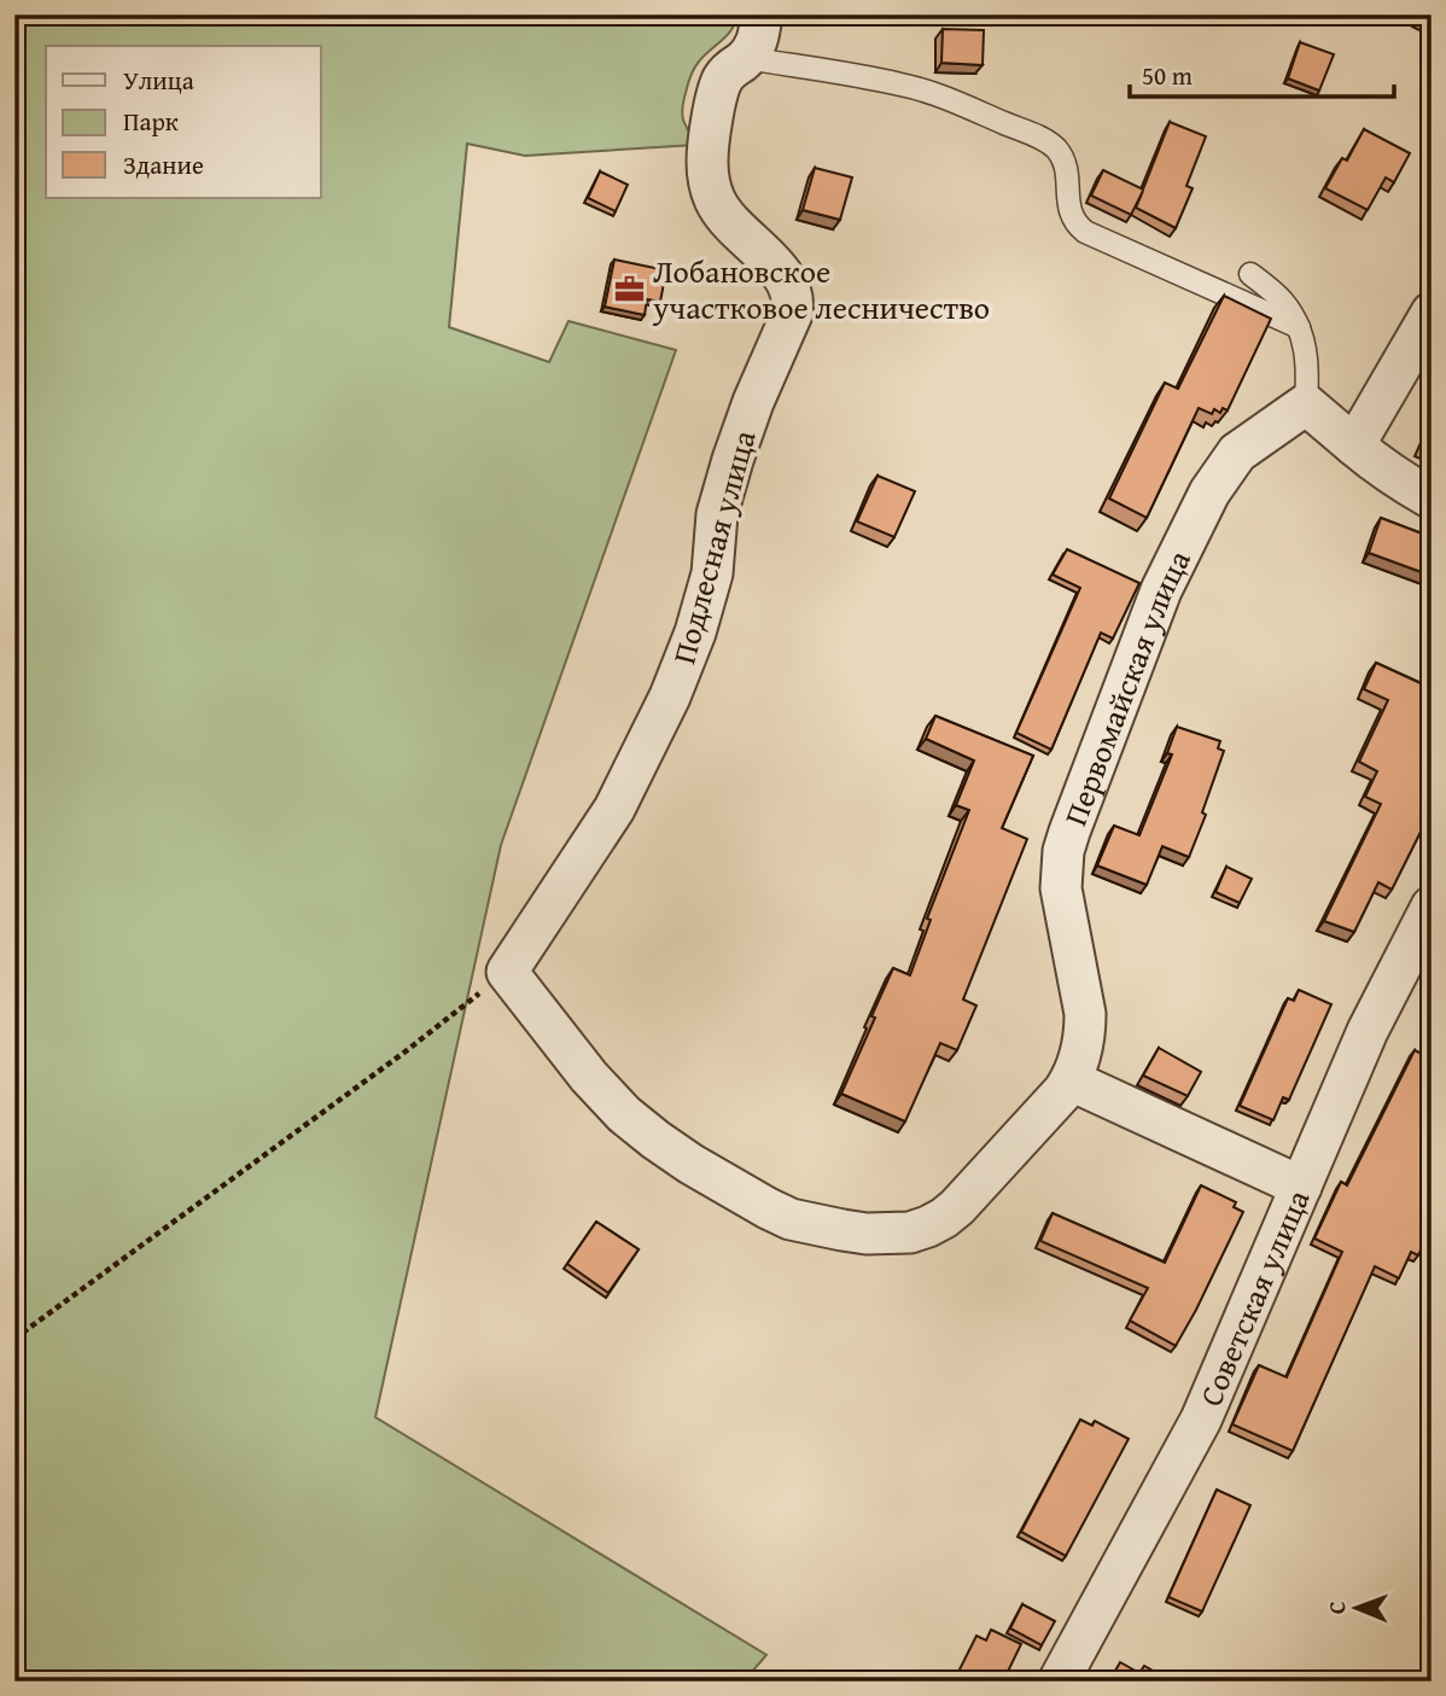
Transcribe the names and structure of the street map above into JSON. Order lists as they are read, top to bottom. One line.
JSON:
{"streets":{"street":["Подлесная улица","Первомайская улица","Советская улица"]},"crossings":[["Подлесная улица","Первомайская улица"]],"places":{"office":["Лобановское участковое лесничество"]},"legend":["Улица","Парк","Здание"],"scale_bar":"50 m","north":"left"}
